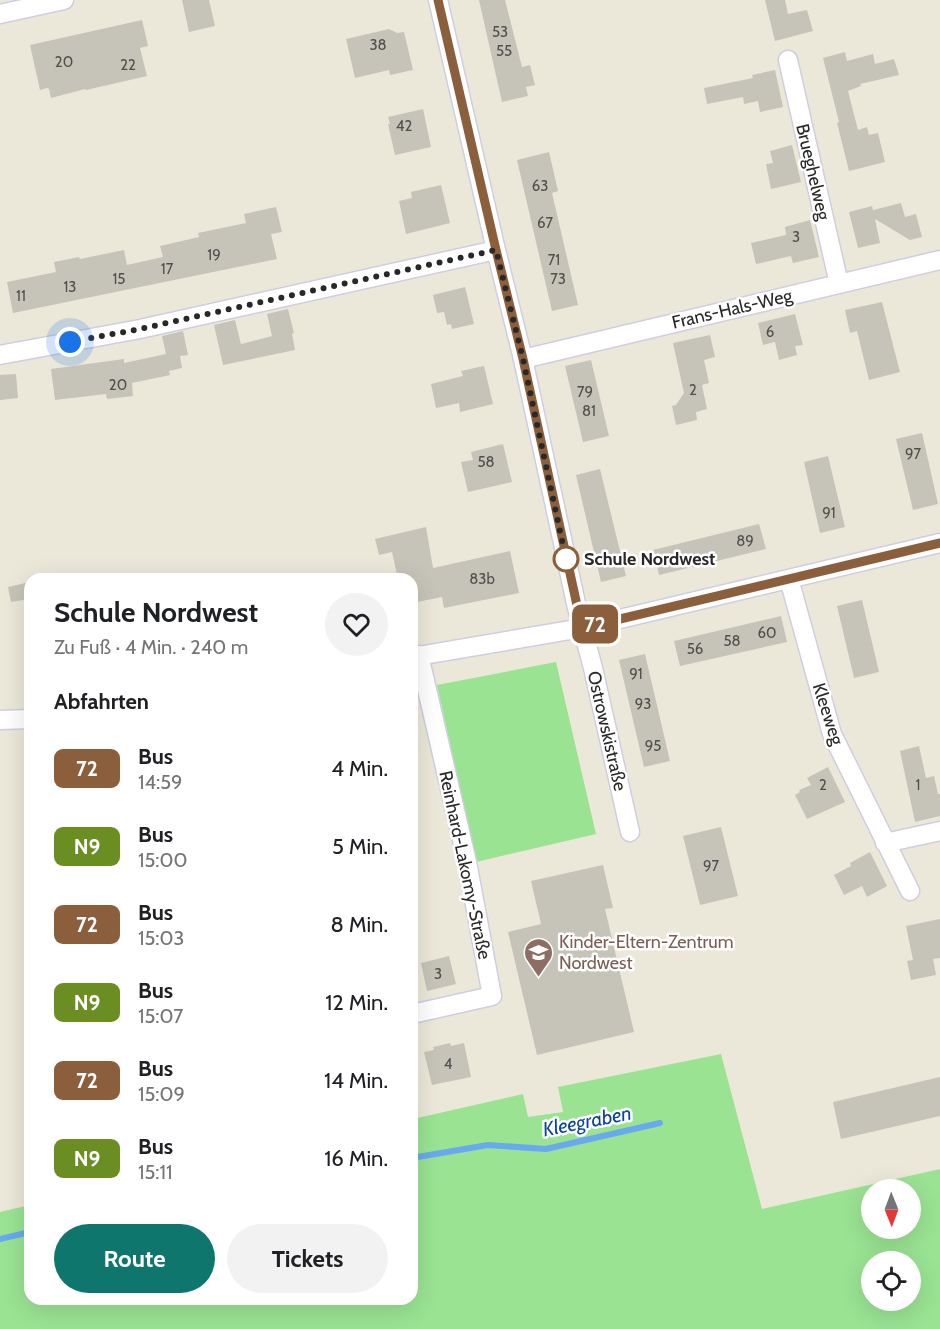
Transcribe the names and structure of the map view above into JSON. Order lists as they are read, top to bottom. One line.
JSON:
{"streets":{"street":["Brueghelweg","Frans-Hals-Weg","Kleeweg","Ostrowskistraße","Reinhard-Lakomy-Straße"]},"crossings":[["Brueghelweg","Frans-Hals-Weg"],["Frans-Hals-Weg","Ostrowskistraße"]],"water":["Kleegraben"],"places":{"other":["Schule Nordwest"],"school or university":["Kinder-Eltern-Zentrum Nordwest"]},"lines":["bus line 72"],"house_numbers":["53","38","55","20","22","42","63","67","3","19","71","17","15","73","13","11","6","20","2","79","81","97","58","91","89","83b","60","58","56","91","93","95","2","1","97","3","4"],"north":"bottom","page":{"on_map":"72","heading":[["Schule Nordwest","Zu Fuß · 4 Min. · 240 m"],"Abfahrten"],"list":[{"mark":"72","name":"Bus","note":"14:59","value":"4 Min."},{"mark":"N9","name":"Bus","note":"15:00","value":"5 Min."},{"mark":"72","name":"Bus","note":"15:03","value":"8 Min."},{"mark":"N9","name":"Bus","note":"15:07","value":"12 Min."},{"mark":"72","name":"Bus","note":"15:09","value":"14 Min."},{"mark":"N9","name":"Bus","note":"15:11","value":"16 Min."}],"buttons":["Route","Tickets"]}}
